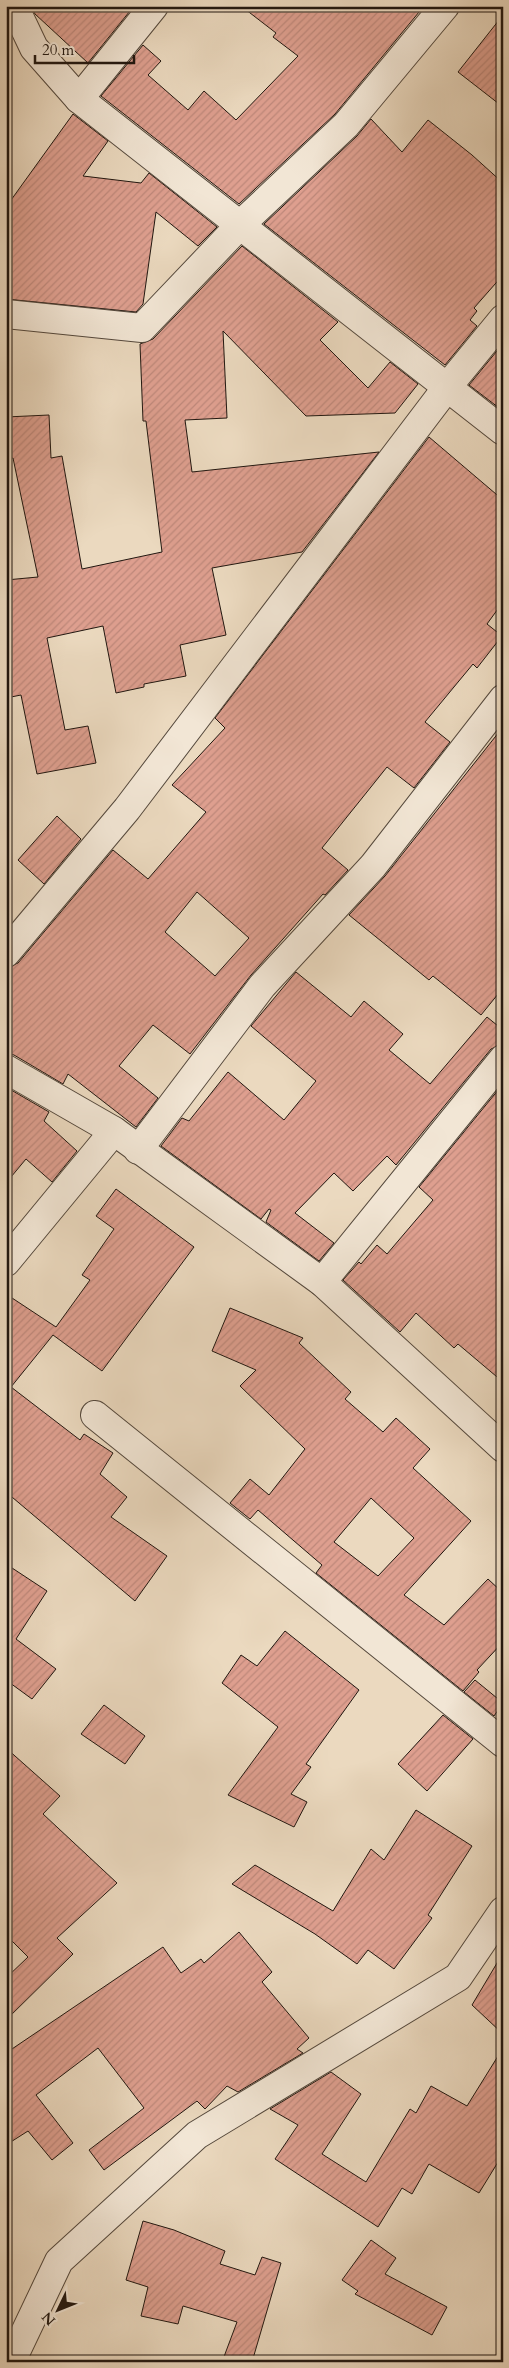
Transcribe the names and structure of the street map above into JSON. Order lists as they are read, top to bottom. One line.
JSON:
{"scale_bar":"20 m","north":"bottom left"}
